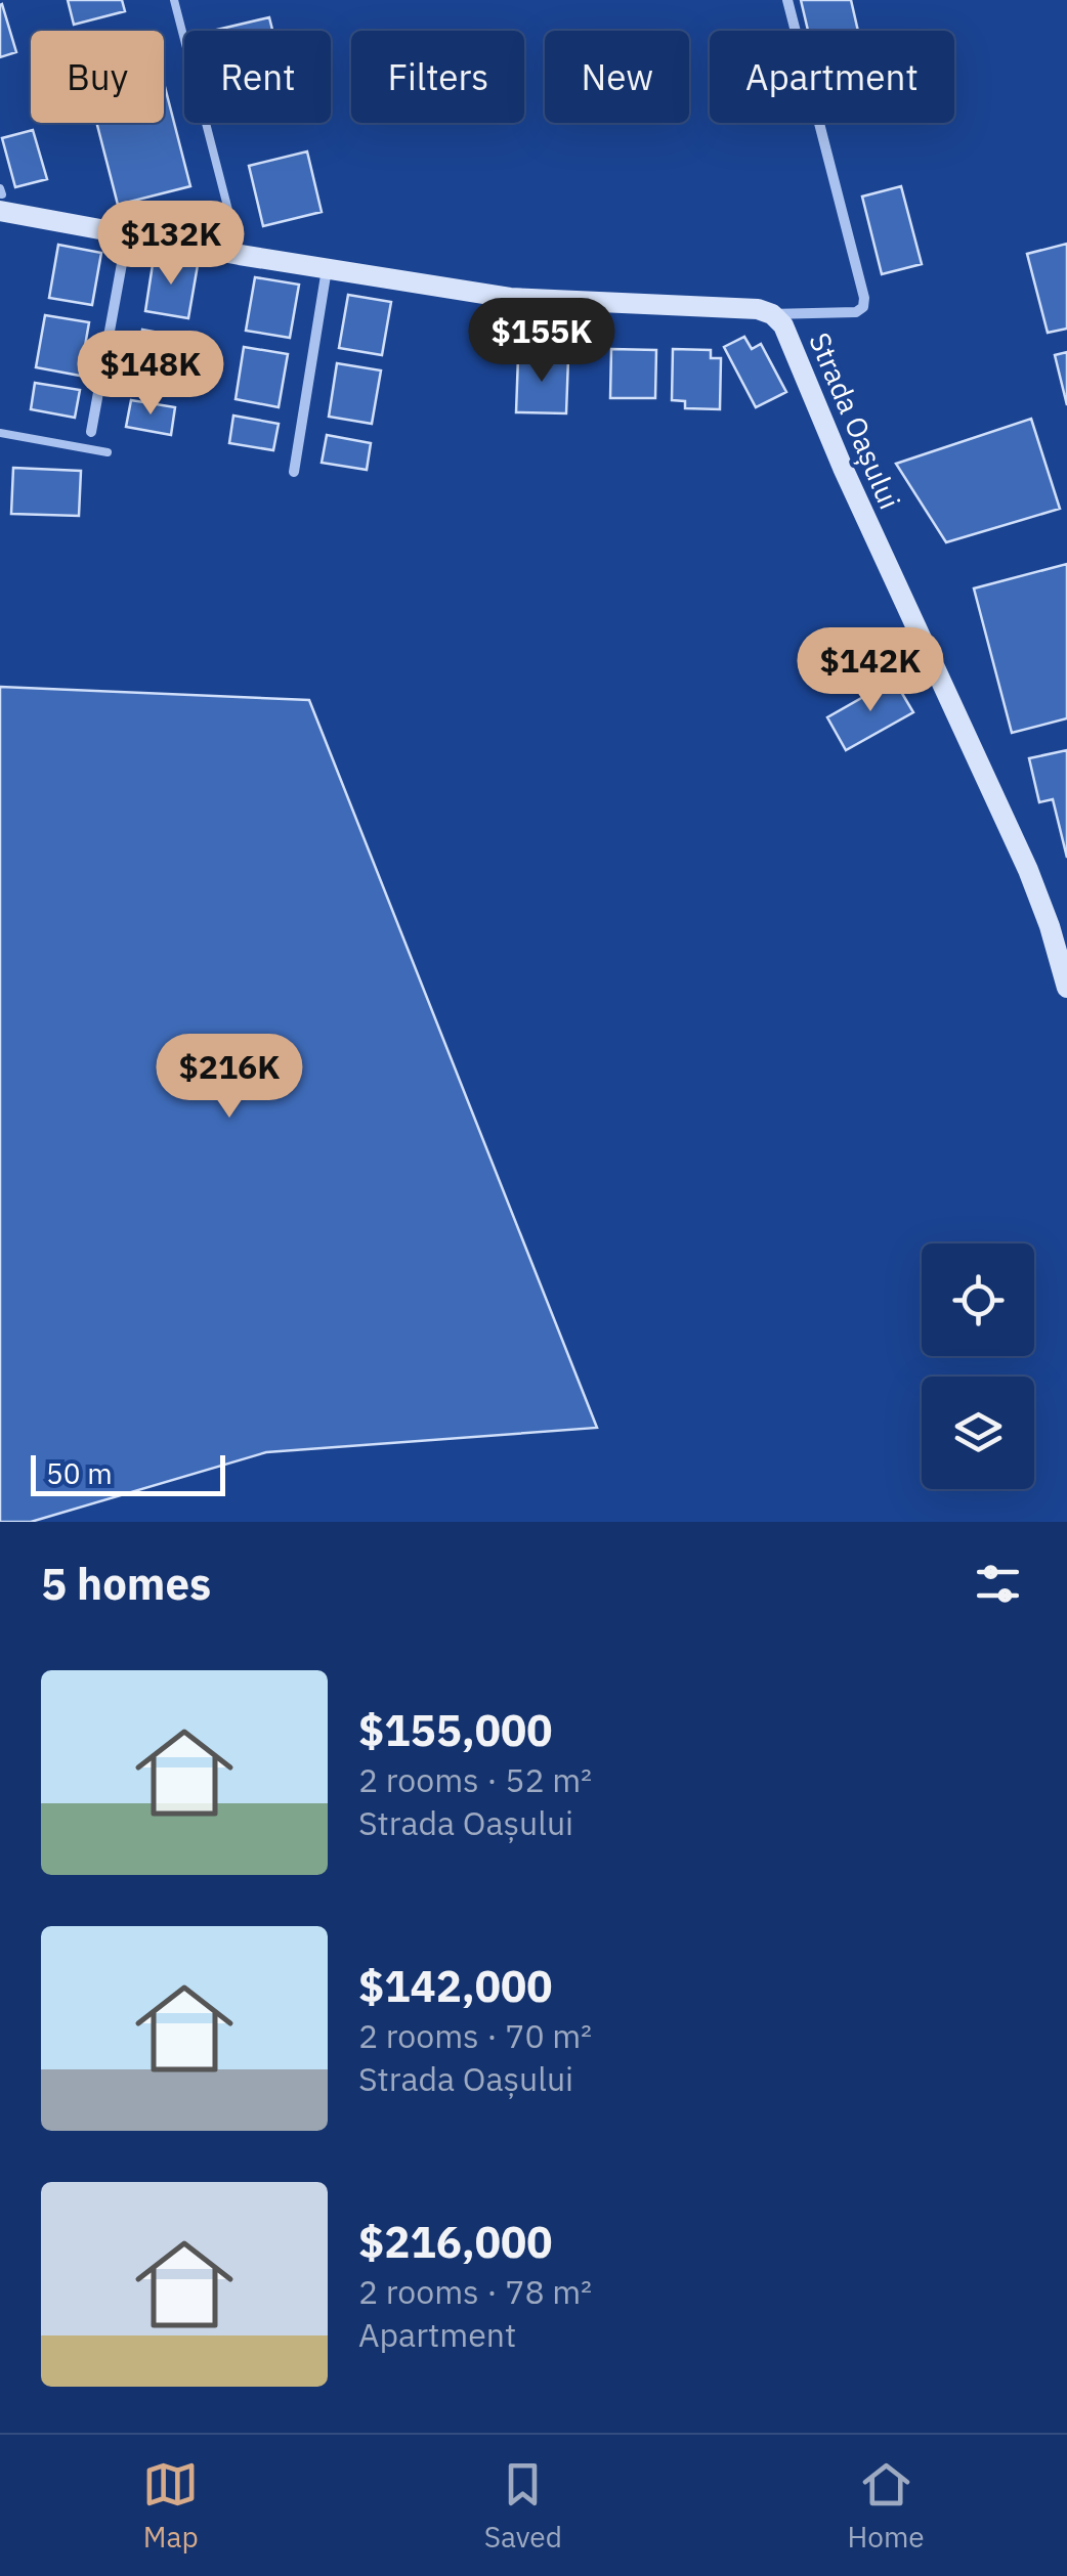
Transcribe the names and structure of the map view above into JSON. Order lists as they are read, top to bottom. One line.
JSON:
{"streets":{"street":["Strada Oașului"]},"scale_bar":"50 m","page":{"chip":["Buy","Rent","Filters","New","Apartment"],"price":["$132K","$155K","$148K","$142K","$216K"],"scale":"50 m","heading":"5 homes","list":[{"name":"$155,000","note":"2 rooms · 52 m² · Strada Oașului"},{"name":"$142,000","note":"2 rooms · 70 m² · Strada Oașului"},{"name":"$216,000","note":"2 rooms · 78 m² · Apartment"}],"tabs":["Map","Saved","Home"]}}
